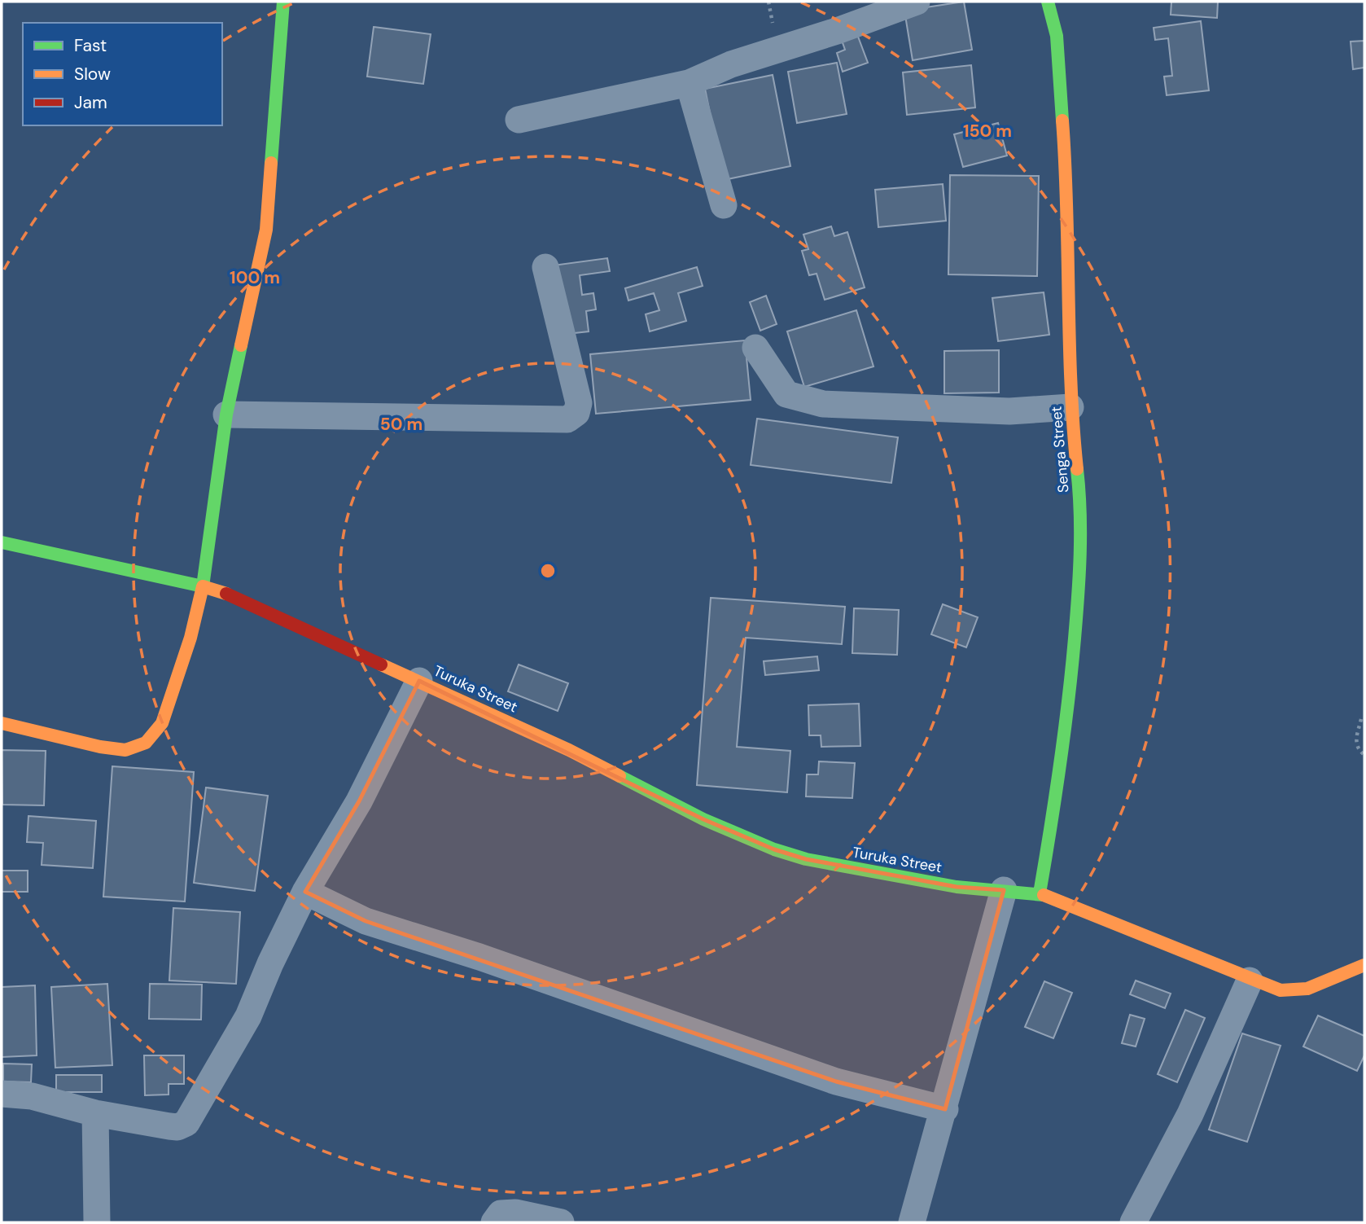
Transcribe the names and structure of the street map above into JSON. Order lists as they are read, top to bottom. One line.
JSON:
{"streets":{"street":["Senga Street","Turuka Street"]},"crossings":[["Senga Street","Turuka Street"]],"legend":["Fast","Slow","Jam"],"rings":["150 m","100 m","50 m"]}
